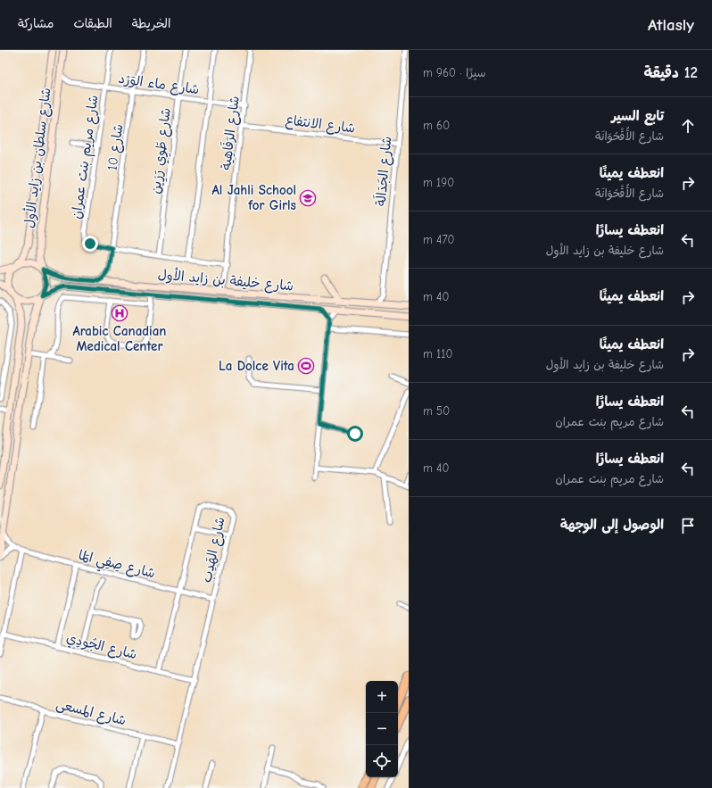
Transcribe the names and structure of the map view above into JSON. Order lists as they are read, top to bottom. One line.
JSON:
{"streets":{"main road":["شارع سلطان بن زايد الأول","شارع خليفة بن زايد الأول"],"street":["شارع ماء الوَرْد","شارع الانتفاع","شارع الرَفَاهِية","شارع 10","شارع طَوِي رَزِين","شارع مريم بنت عمران","شارع الجَدَالَة","شارع الهَدِب","شارع صِفِي المَا","شارع الجُودِي","شارع المسعى"]},"crossings":[["شارع ماء الوَرْد","شارع الرَفَاهِية"],["شارع ماء الوَرْد","شارع 10"],["شارع ماء الوَرْد","شارع طَوِي رَزِين"],["شارع ماء الوَرْد","شارع مريم بنت عمران"],["شارع الانتفاع","شارع الرَفَاهِية"],["شارع الانتفاع","شارع الجَدَالَة"],["شارع الرَفَاهِية","شارع مريم بنت عمران"],["شارع 10","شارع مريم بنت عمران"],["شارع طَوِي رَزِين","شارع مريم بنت عمران"],["شارع سلطان بن زايد الأول","شارع خليفة بن زايد الأول"],["شارع الهَدِب","شارع صِفِي المَا"],["شارع الهَدِب","شارع الجُودِي"],["شارع الهَدِب","شارع المسعى"]],"places":{"school or university":["Al Jahli School for Girls"],"hospital":["Arabic Canadian Medical Center"],"sports":["La Dolce Vita"]},"page":{"header":"Atlasly","nav":["الخريطة","الطبقات","مشاركة"],"heading":["12 دقيقة","سيرًا · 960 m"],"list":[["تابع السير","شارع الأُقْحُوَانَة","60 m"],["انعطف يمينًا","شارع الأُقْحُوَانَة","190 m"],["انعطف يسارًا","شارع خليفة بن زايد الأول","470 m"],["انعطف يمينًا","40 m"],["انعطف يمينًا","شارع خليفة بن زايد الأول","110 m"],["انعطف يسارًا","شارع مريم بنت عمران","50 m"],["انعطف يسارًا","شارع مريم بنت عمران","40 m"],"الوصول إلى الوجهة"],"map_buttons":["+","−"]}}
